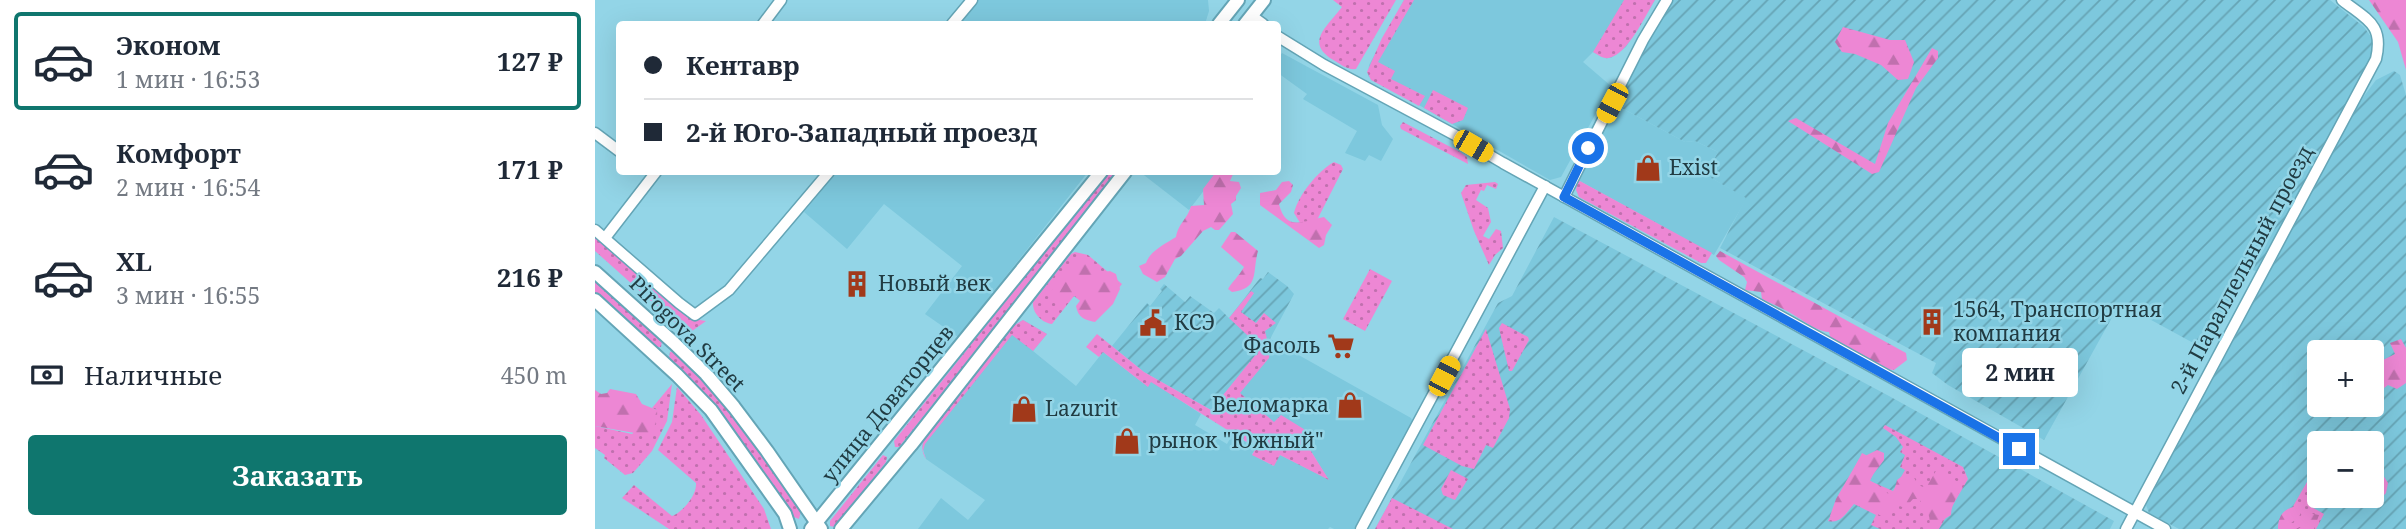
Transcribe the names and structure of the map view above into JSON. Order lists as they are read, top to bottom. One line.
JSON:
{"streets":{"main road":["Pirogova Street","улица Доваторцев"],"street":["2-й Параллельный проезд"]},"crossings":[["Pirogova Street","улица Доваторцев"]],"places":{"shop":["Exist","Веломарка","Lazurit","рынок \"Южный\""],"building":["Новый век","1564, Транспортная компания"],"public building":["КСЭ"],"supermarket":["Фасоль"]},"page":{"list":[{"name":"Эконом","note":"1 мин · 16:53","value":"127 ₽"},{"name":"Комфорт","note":"2 мин · 16:54","value":"171 ₽"},{"name":"XL","note":"3 мин · 16:55","value":"216 ₽"}],"banner":["Кентавр","2-й Юго-Западный проезд"],"pay":["Наличные","450 m"],"map_buttons":["+","−"],"bubble":"2 мин","buttons":"Заказать"}}
